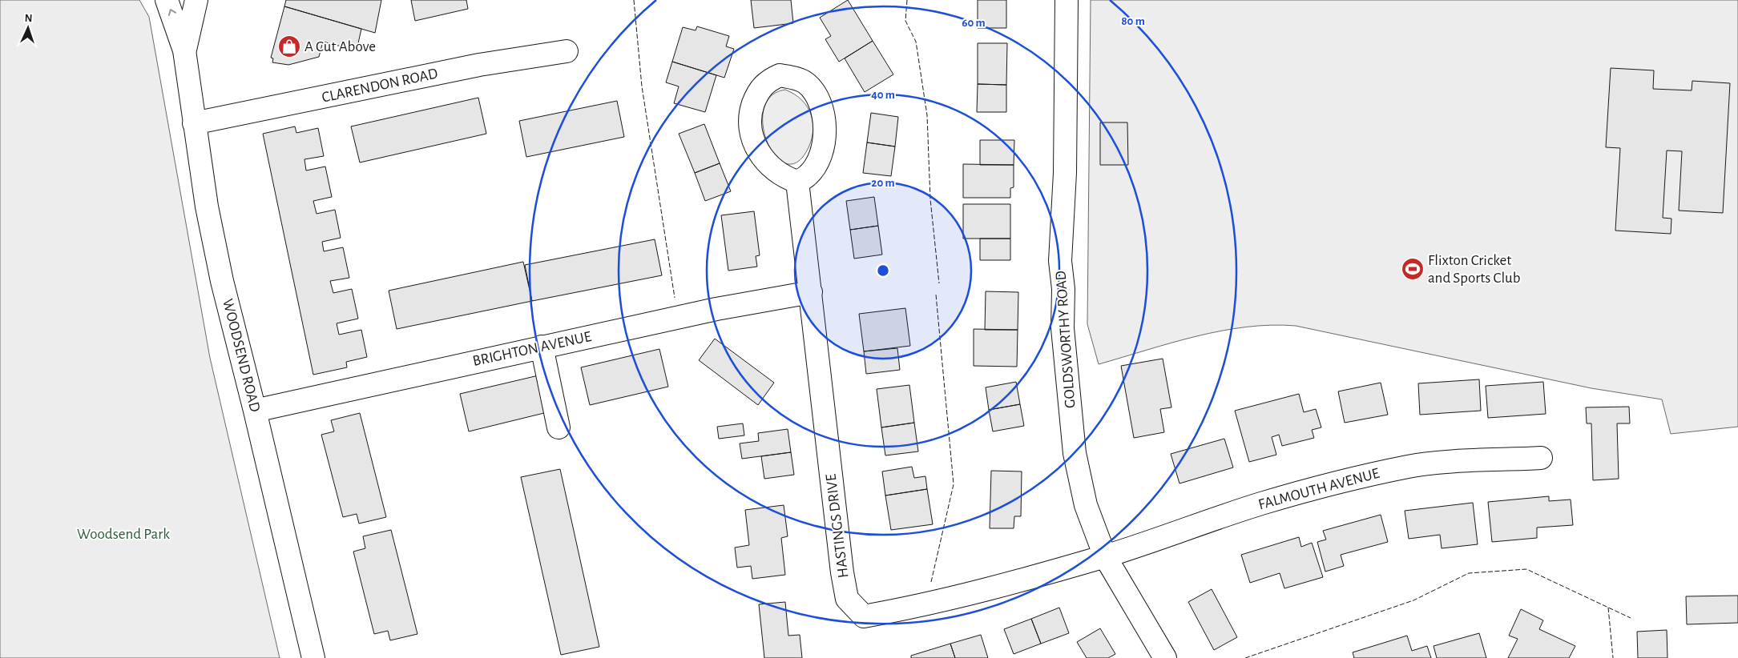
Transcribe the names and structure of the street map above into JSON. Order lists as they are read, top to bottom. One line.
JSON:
{"streets":{"street":["CLARENDON ROAD","GOLDSWORTHY ROAD","BRIGHTON AVENUE","WOODSEND ROAD","FALMOUTH AVENUE","HASTINGS DRIVE"]},"crossings":[["CLARENDON ROAD","WOODSEND ROAD"],["GOLDSWORTHY ROAD","FALMOUTH AVENUE"],["GOLDSWORTHY ROAD","HASTINGS DRIVE"],["BRIGHTON AVENUE","WOODSEND ROAD"],["BRIGHTON AVENUE","HASTINGS DRIVE"],["FALMOUTH AVENUE","HASTINGS DRIVE"]],"parks":["Woodsend Park"],"places":{"shop":["A Cut Above"],"sports":["Flixton Cricket and Sports Club"]},"north":"top","rings":["80 m","60 m","40 m","20 m"]}
